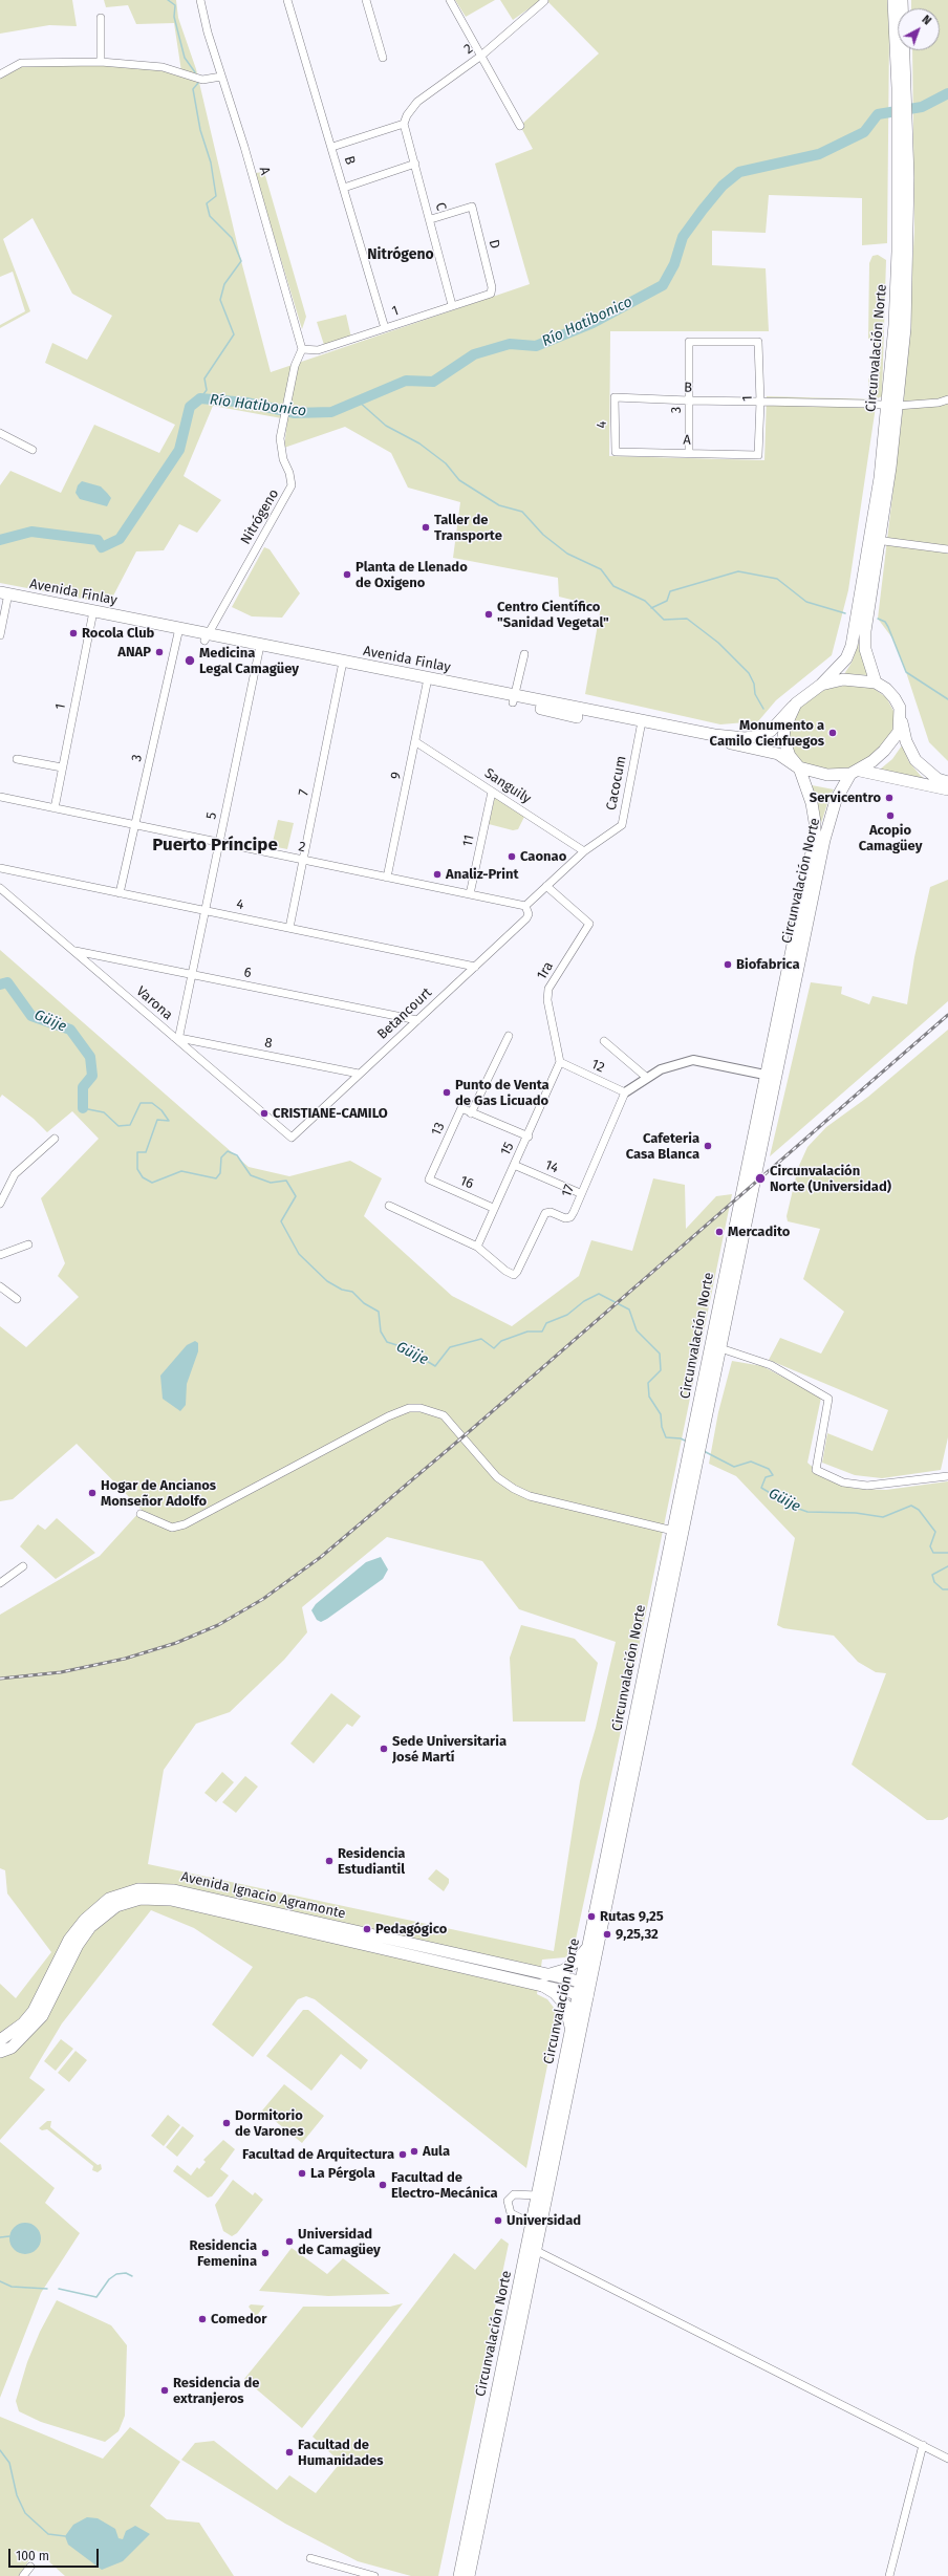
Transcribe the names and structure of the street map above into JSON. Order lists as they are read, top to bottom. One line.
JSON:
{"streets":{"main road":["Circunvalación Norte","Avenida Finlay","Avenida Ignacio Agramonte"],"street":["2","B","A","C","D","1","3","4","Nitrógeno","9","Cacocum","Sanguily","7","5","11","1ra","6","Varona","Betancourt","8","12","13","15","14","16","17"]},"crossings":[["2","C"],["2","1"],["2","3"],["2","9"],["2","Cacocum"],["2","7"],["2","5"],["2","11"],["2","Betancourt"],["B","1"],["B","Circunvalación Norte"],["B","3"],["B","4"],["A","1"],["A","3"],["A","4"],["A","Nitrógeno"],["C","D"],["C","1"],["D","1"],["1","3"],["1","Nitrógeno"],["1","Avenida Finlay"],["Circunvalación Norte","Avenida Finlay"],["Circunvalación Norte","Avenida Ignacio Agramonte"],["3","4"],["3","Avenida Finlay"],["4","7"],["4","5"],["4","Betancourt"],["Nitrógeno","Avenida Finlay"],["Avenida Finlay","9"],["Avenida Finlay","Cacocum"],["Avenida Finlay","7"],["Avenida Finlay","5"],["9","Sanguily"],["Cacocum","Sanguily"],["Cacocum","1ra"],["Cacocum","Betancourt"],["Sanguily","11"],["5","6"],["5","Varona"],["5","8"],["1ra","12"],["1ra","15"],["6","Varona"],["6","Betancourt"],["Varona","Betancourt"],["Varona","8"],["Betancourt","8"],["12","15"],["12","17"],["13","16"],["15","14"],["15","16"],["15","17"],["14","17"]],"districts":["Nitrógeno","Puerto Príncipe"],"water":["Río Hatibonico","Güije"],"places":["Taller de Transporte","Planta de Llenado de Oxigeno","Centro Científico \"Sanidad Vegetal\"","Rocola Club","ANAP","Medicina Legal Camagüey","Monumento a Camilo Cienfuegos","Servicentro","Acopio Camagüey","Caonao","Analiz-Print","Biofabrica","Punto de Venta de Gas Licuado","CRISTIANE-CAMILO","Cafeteria Casa Blanca","Circunvalación Norte (Universidad)","Mercadito","Hogar de Ancianos Monseñor Adolfo","Sede Universitaria José Martí","Residencia Estudiantil","Rutas 9,25","Pedagógico","9,25,32","Dormitorio de Varones","Aula","Facultad de Arquitectura","La Pérgola","Facultad de Electro-Mecánica","Universidad","Universidad de Camagüey","Residencia Femenina","Comedor","Residencia de extranjeros","Facultad de Humanidades"],"scale_bar":"100 m","north":"top right"}
